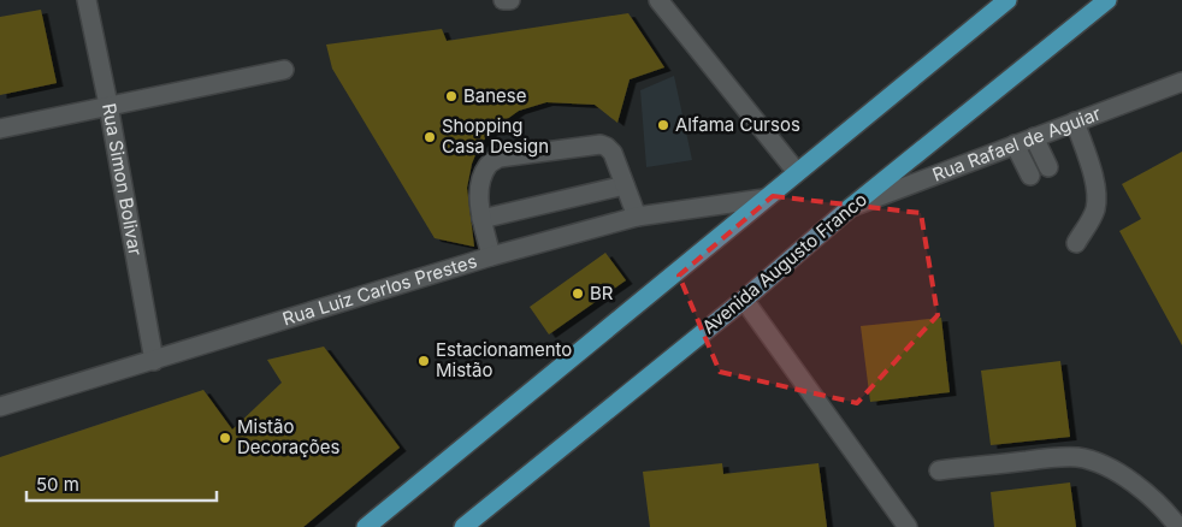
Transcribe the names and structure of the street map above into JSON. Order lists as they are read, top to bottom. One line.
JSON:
{"streets":{"main road":["Avenida Augusto Franco"],"street":["Rua Rafael de Aguiar","Rua Simon Bolivar","Rua Luiz Carlos Prestes"]},"crossings":[["Rua Rafael de Aguiar","Avenida Augusto Franco"],["Rua Simon Bolivar","Rua Luiz Carlos Prestes"]],"places":["Banese","Alfama Cursos","Shopping Casa Design","BR","Estacionamento Mistão","Mistão Decorações"],"scale_bar":"50 m"}
